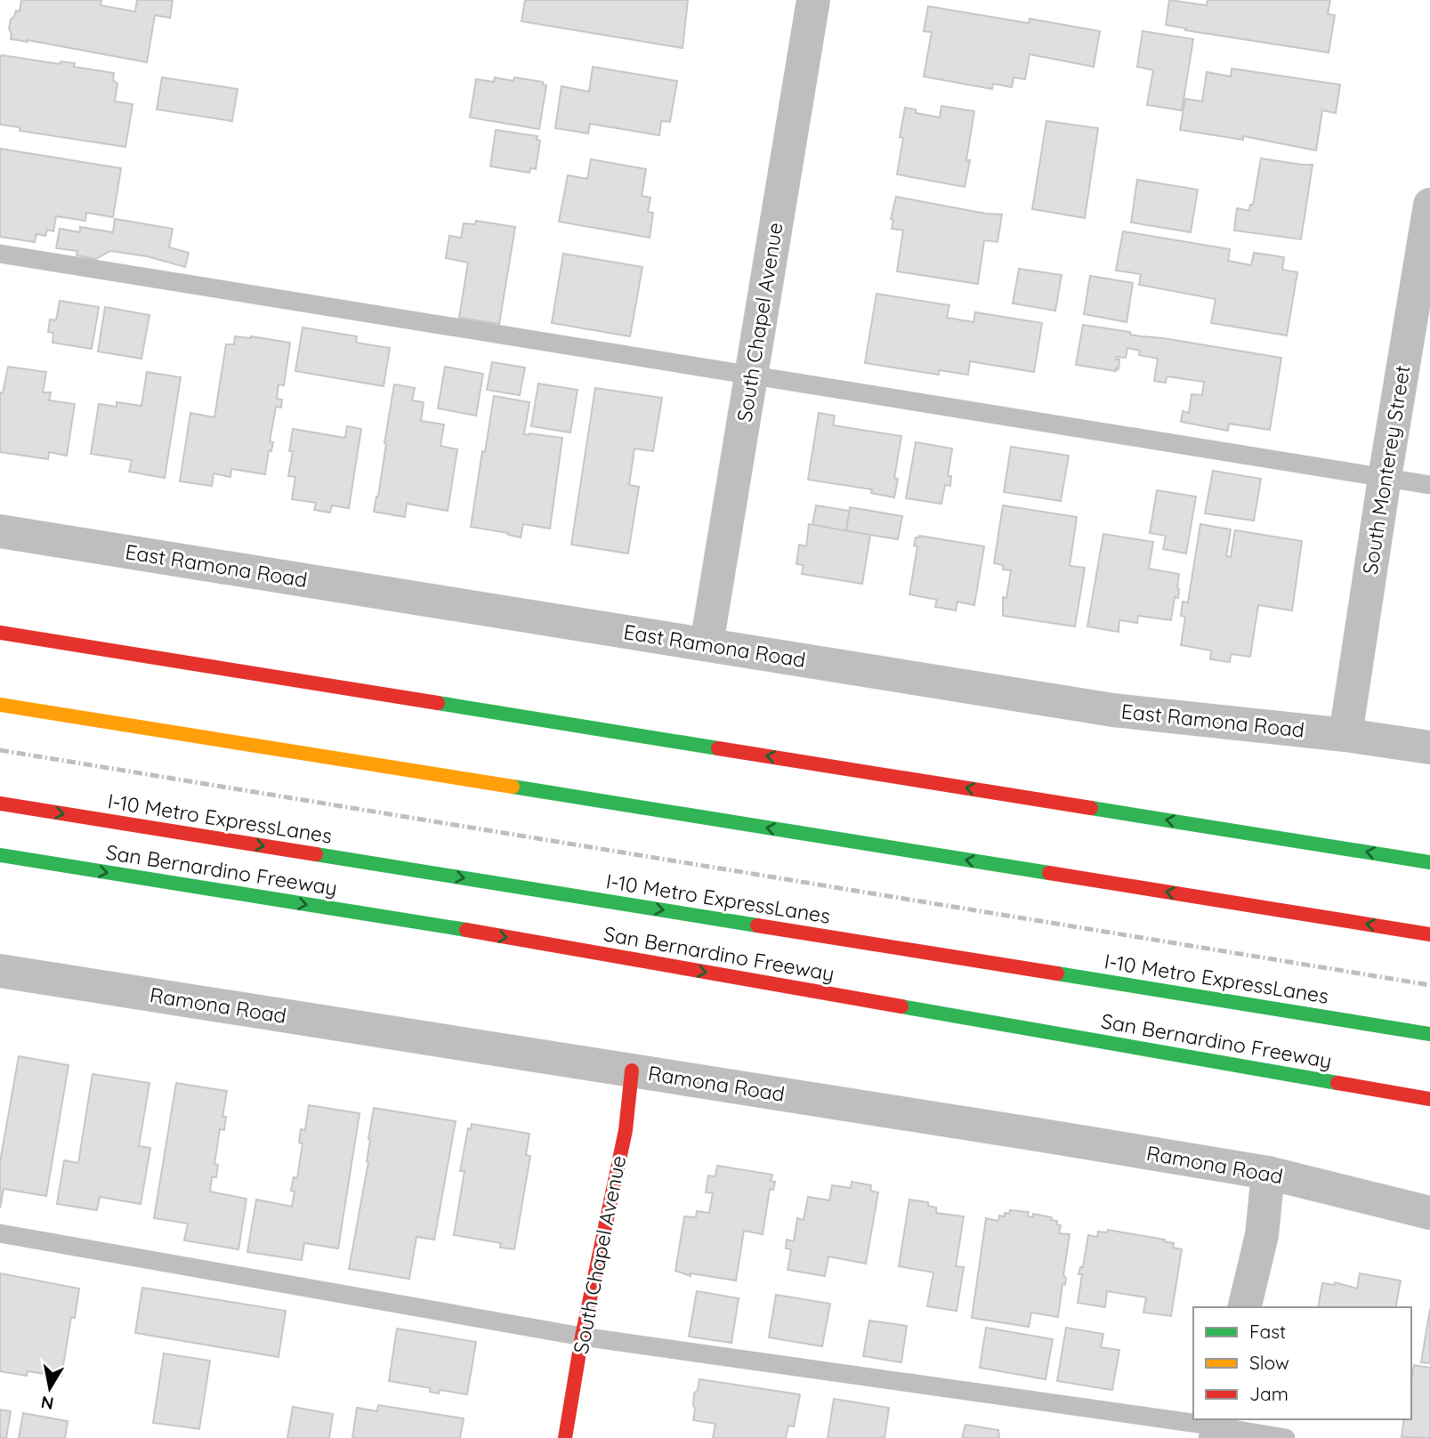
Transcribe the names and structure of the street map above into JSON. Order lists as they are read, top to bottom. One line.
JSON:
{"streets":{"main road":["South Chapel Avenue","I-10 Metro ExpressLanes","San Bernardino Freeway"],"street":["South Monterey Street","East Ramona Road","Ramona Road"]},"crossings":[["South Chapel Avenue","East Ramona Road"],["South Chapel Avenue","Ramona Road"],["South Monterey Street","East Ramona Road"]],"one_way":["San Bernardino Freeway"],"legend":["Fast","Slow","Jam"],"north":"bottom"}
